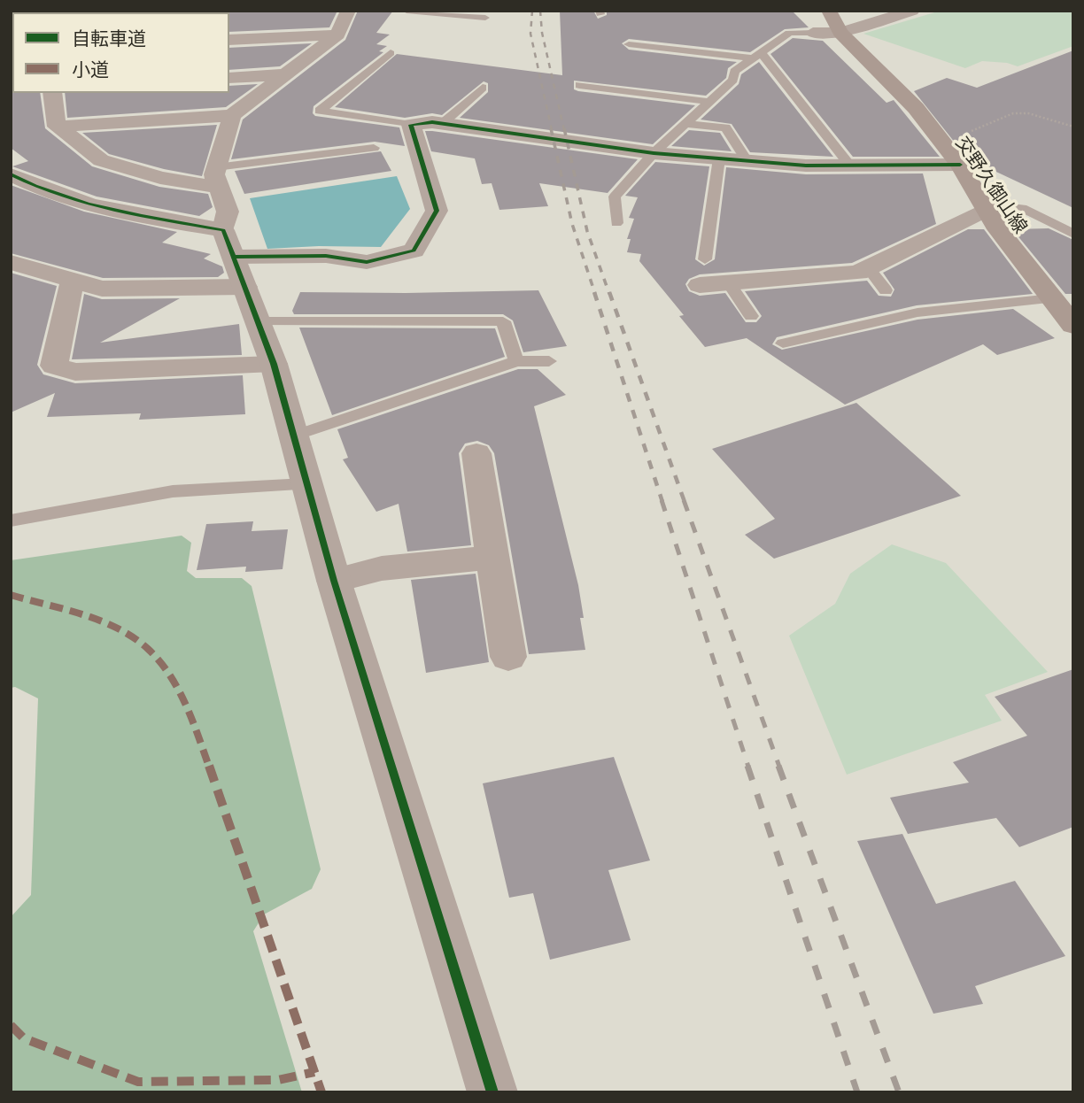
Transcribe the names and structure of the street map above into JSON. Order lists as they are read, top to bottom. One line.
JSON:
{"streets":{"main road":["交野久御山線"]},"legend":["自転車道","小道"]}
